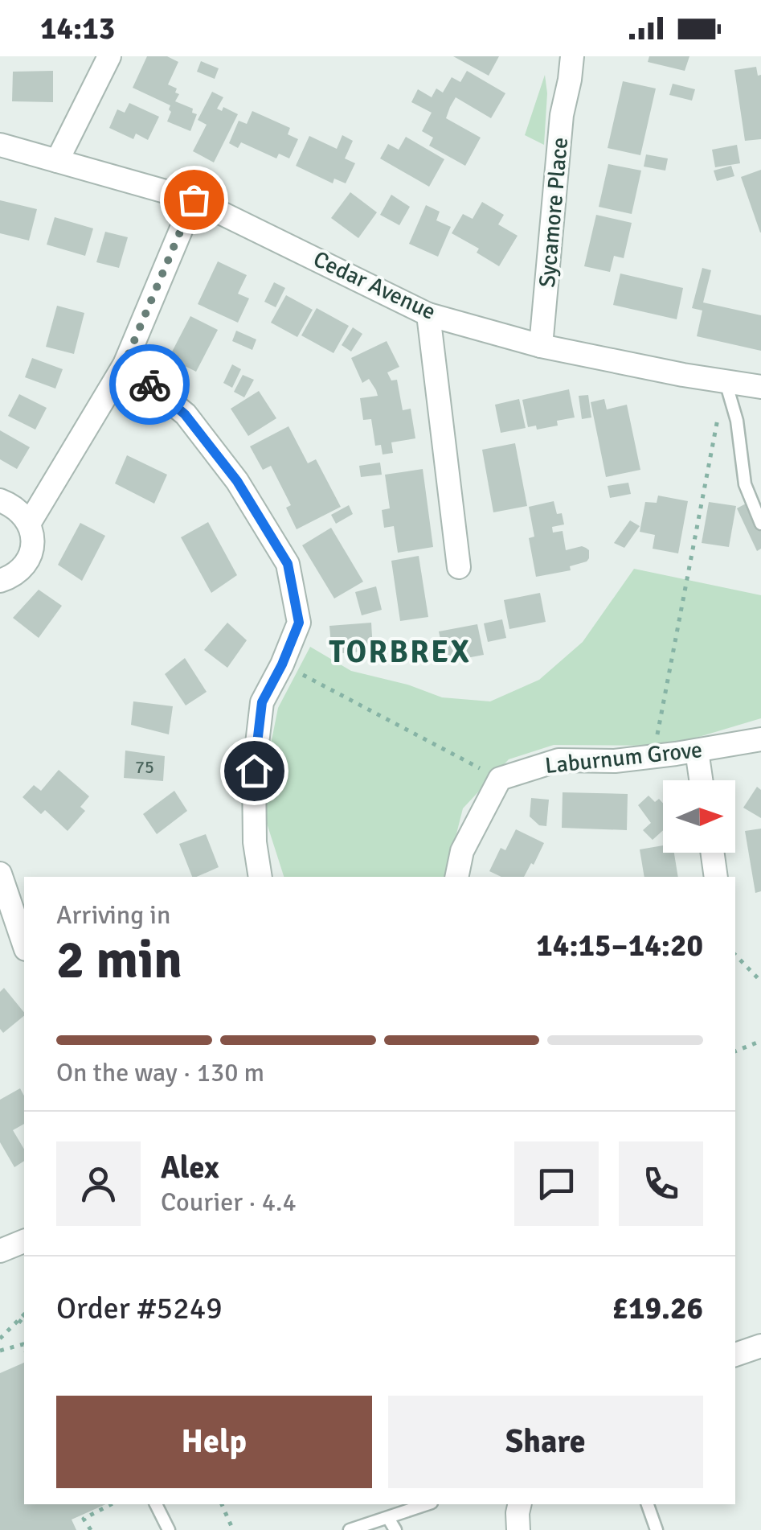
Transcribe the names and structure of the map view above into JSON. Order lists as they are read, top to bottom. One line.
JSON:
{"streets":{"street":["Sycamore Place","Cedar Avenue","Laburnum Grove"]},"crossings":[["Sycamore Place","Cedar Avenue"]],"districts":["TORBREX"],"house_numbers":["75"],"north":"right","page":{"status":"14:13","heading":["2 min","Arriving in","14:15–14:20"],"panel":["Alex","Courier · 4.4","Order #5249","£19.26"],"bar":"On the way · 130 m","buttons":["Help","Share"]}}
